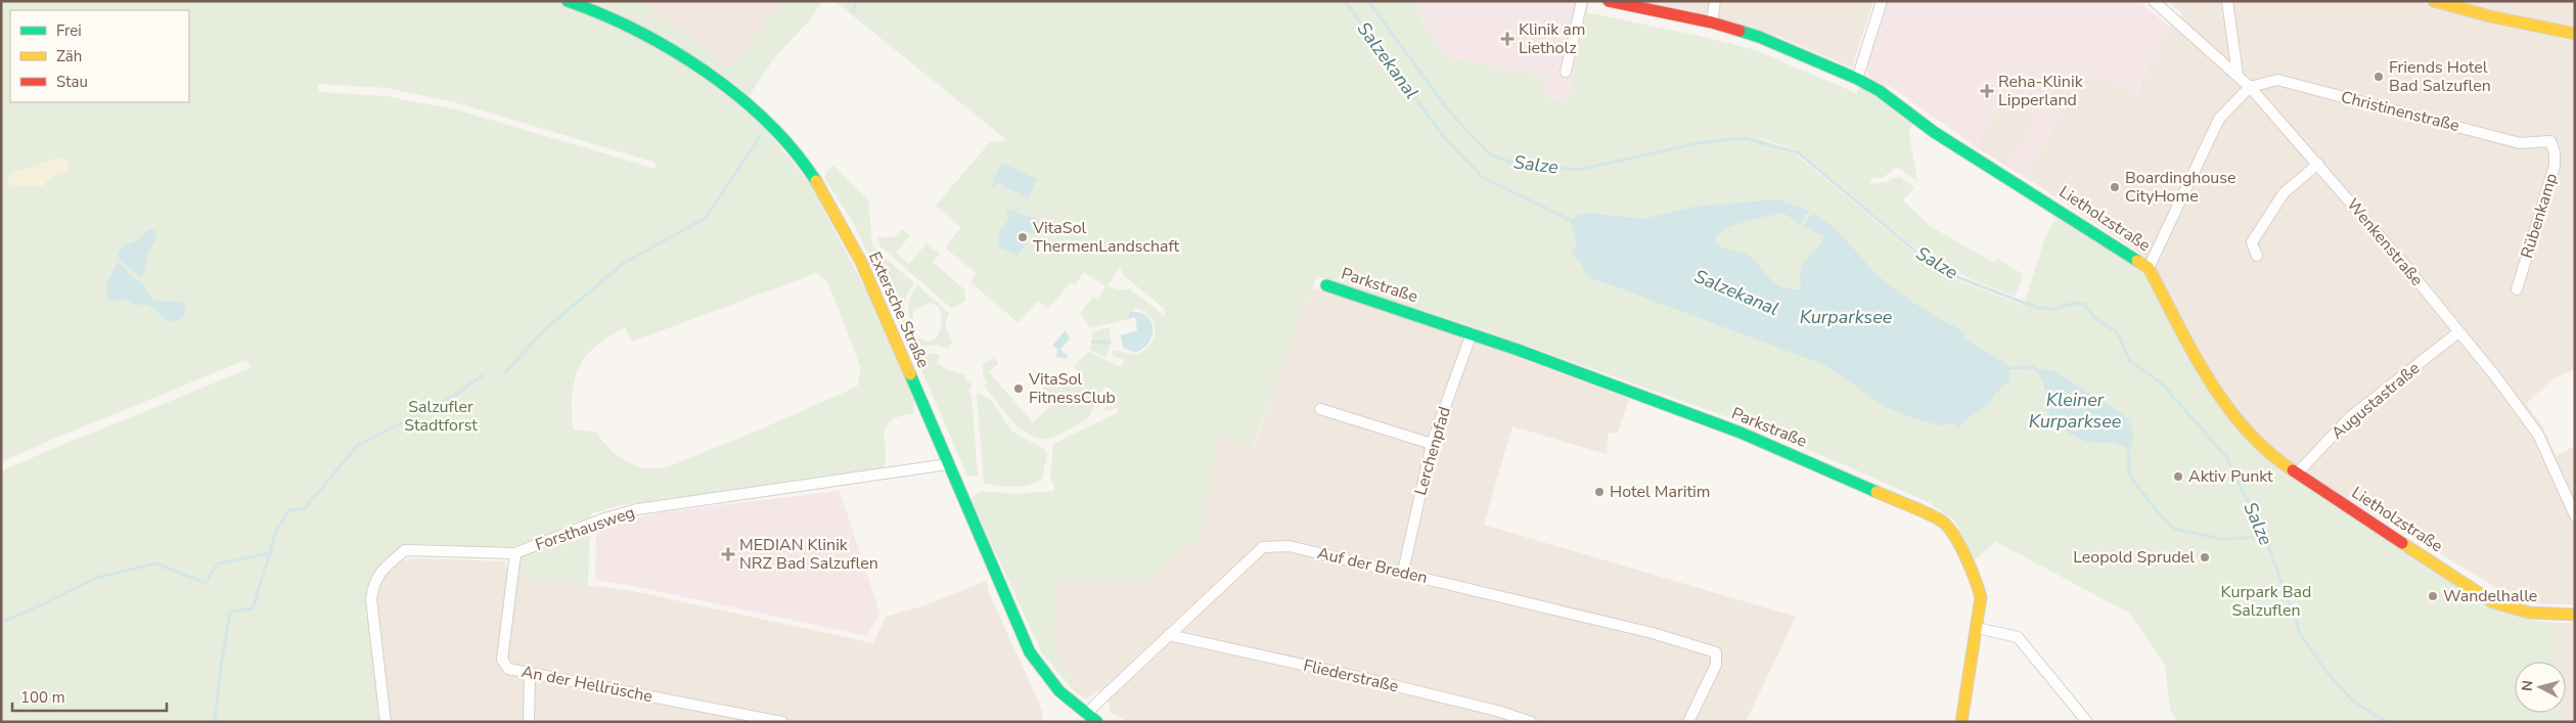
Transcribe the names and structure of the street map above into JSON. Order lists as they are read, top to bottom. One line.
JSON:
{"streets":{"street":["Christinenstraße","Rübenkamp","Lietholzstraße","Wenkenstraße","Parkstraße","Extersche Straße","Augustastraße","Lerchenpfad","Forsthausweg","Auf der Breden","Fliederstraße","An der Hellrüsche"]},"crossings":[["Christinenstraße","Rübenkamp"],["Christinenstraße","Wenkenstraße"],["Lietholzstraße","Augustastraße"],["Wenkenstraße","Augustastraße"],["Parkstraße","Lerchenpfad"],["Extersche Straße","Forsthausweg"],["Extersche Straße","Auf der Breden"],["Lerchenpfad","Auf der Breden"],["Forsthausweg","An der Hellrüsche"],["Auf der Breden","Fliederstraße"]],"water":["Salzekanal","Salze","Kurparksee","Kleiner Kurparksee"],"parks":["Salzufler Stadtforst","Kurpark Bad Salzuflen"],"places":{"health":["Klinik am Lietholz","Reha-Klinik Lipperland","MEDIAN Klinik NRZ Bad Salzuflen"],"other":["Friends Hotel Bad Salzuflen","Boardinghouse CityHome","VitaSol ThermenLandschaft","VitaSol FitnessClub","Aktiv Punkt","Hotel Maritim","Leopold Sprudel","Wandelhalle"]},"legend":["Frei","Zäh","Stau"],"scale_bar":"100 m","north":"left"}
